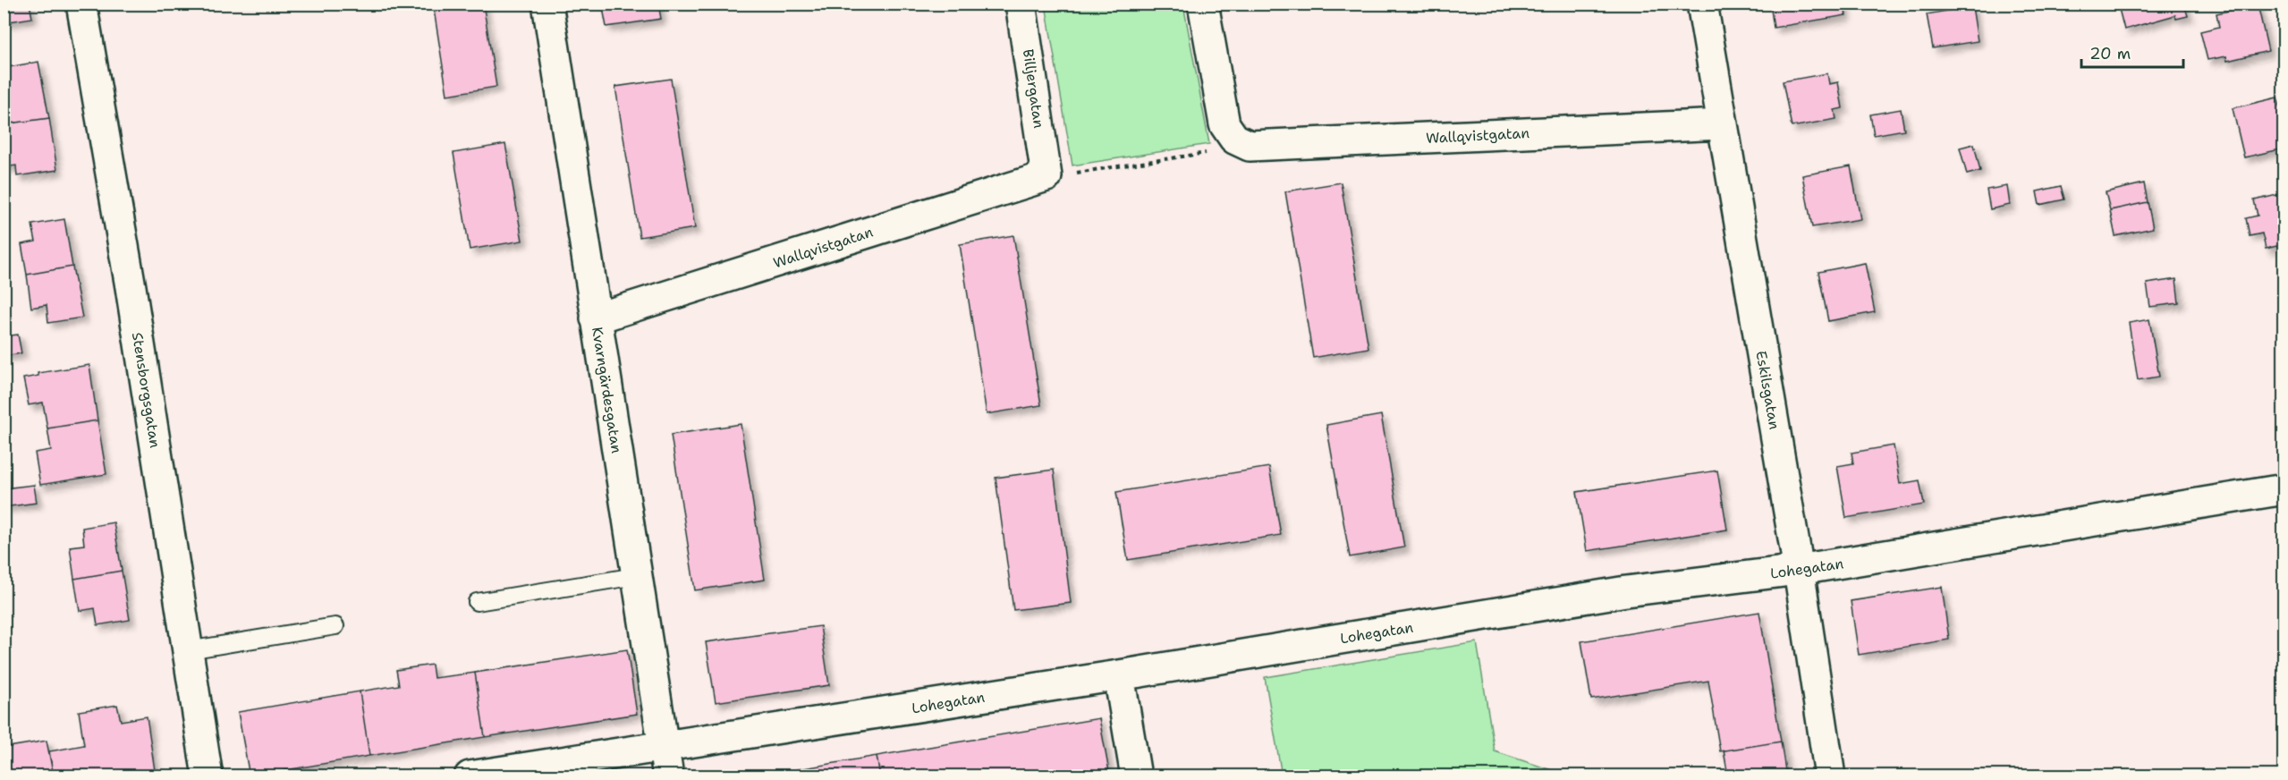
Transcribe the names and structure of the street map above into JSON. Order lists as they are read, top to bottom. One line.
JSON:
{"streets":{"street":["Billjergatan","Wallqvistgatan","Stensborgsgatan","Kvarngärdesgatan","Eskilsgatan","Lohegatan"]},"crossings":[["Billjergatan","Wallqvistgatan"],["Wallqvistgatan","Kvarngärdesgatan"],["Wallqvistgatan","Eskilsgatan"],["Kvarngärdesgatan","Lohegatan"],["Eskilsgatan","Lohegatan"]],"scale_bar":"20 m"}
